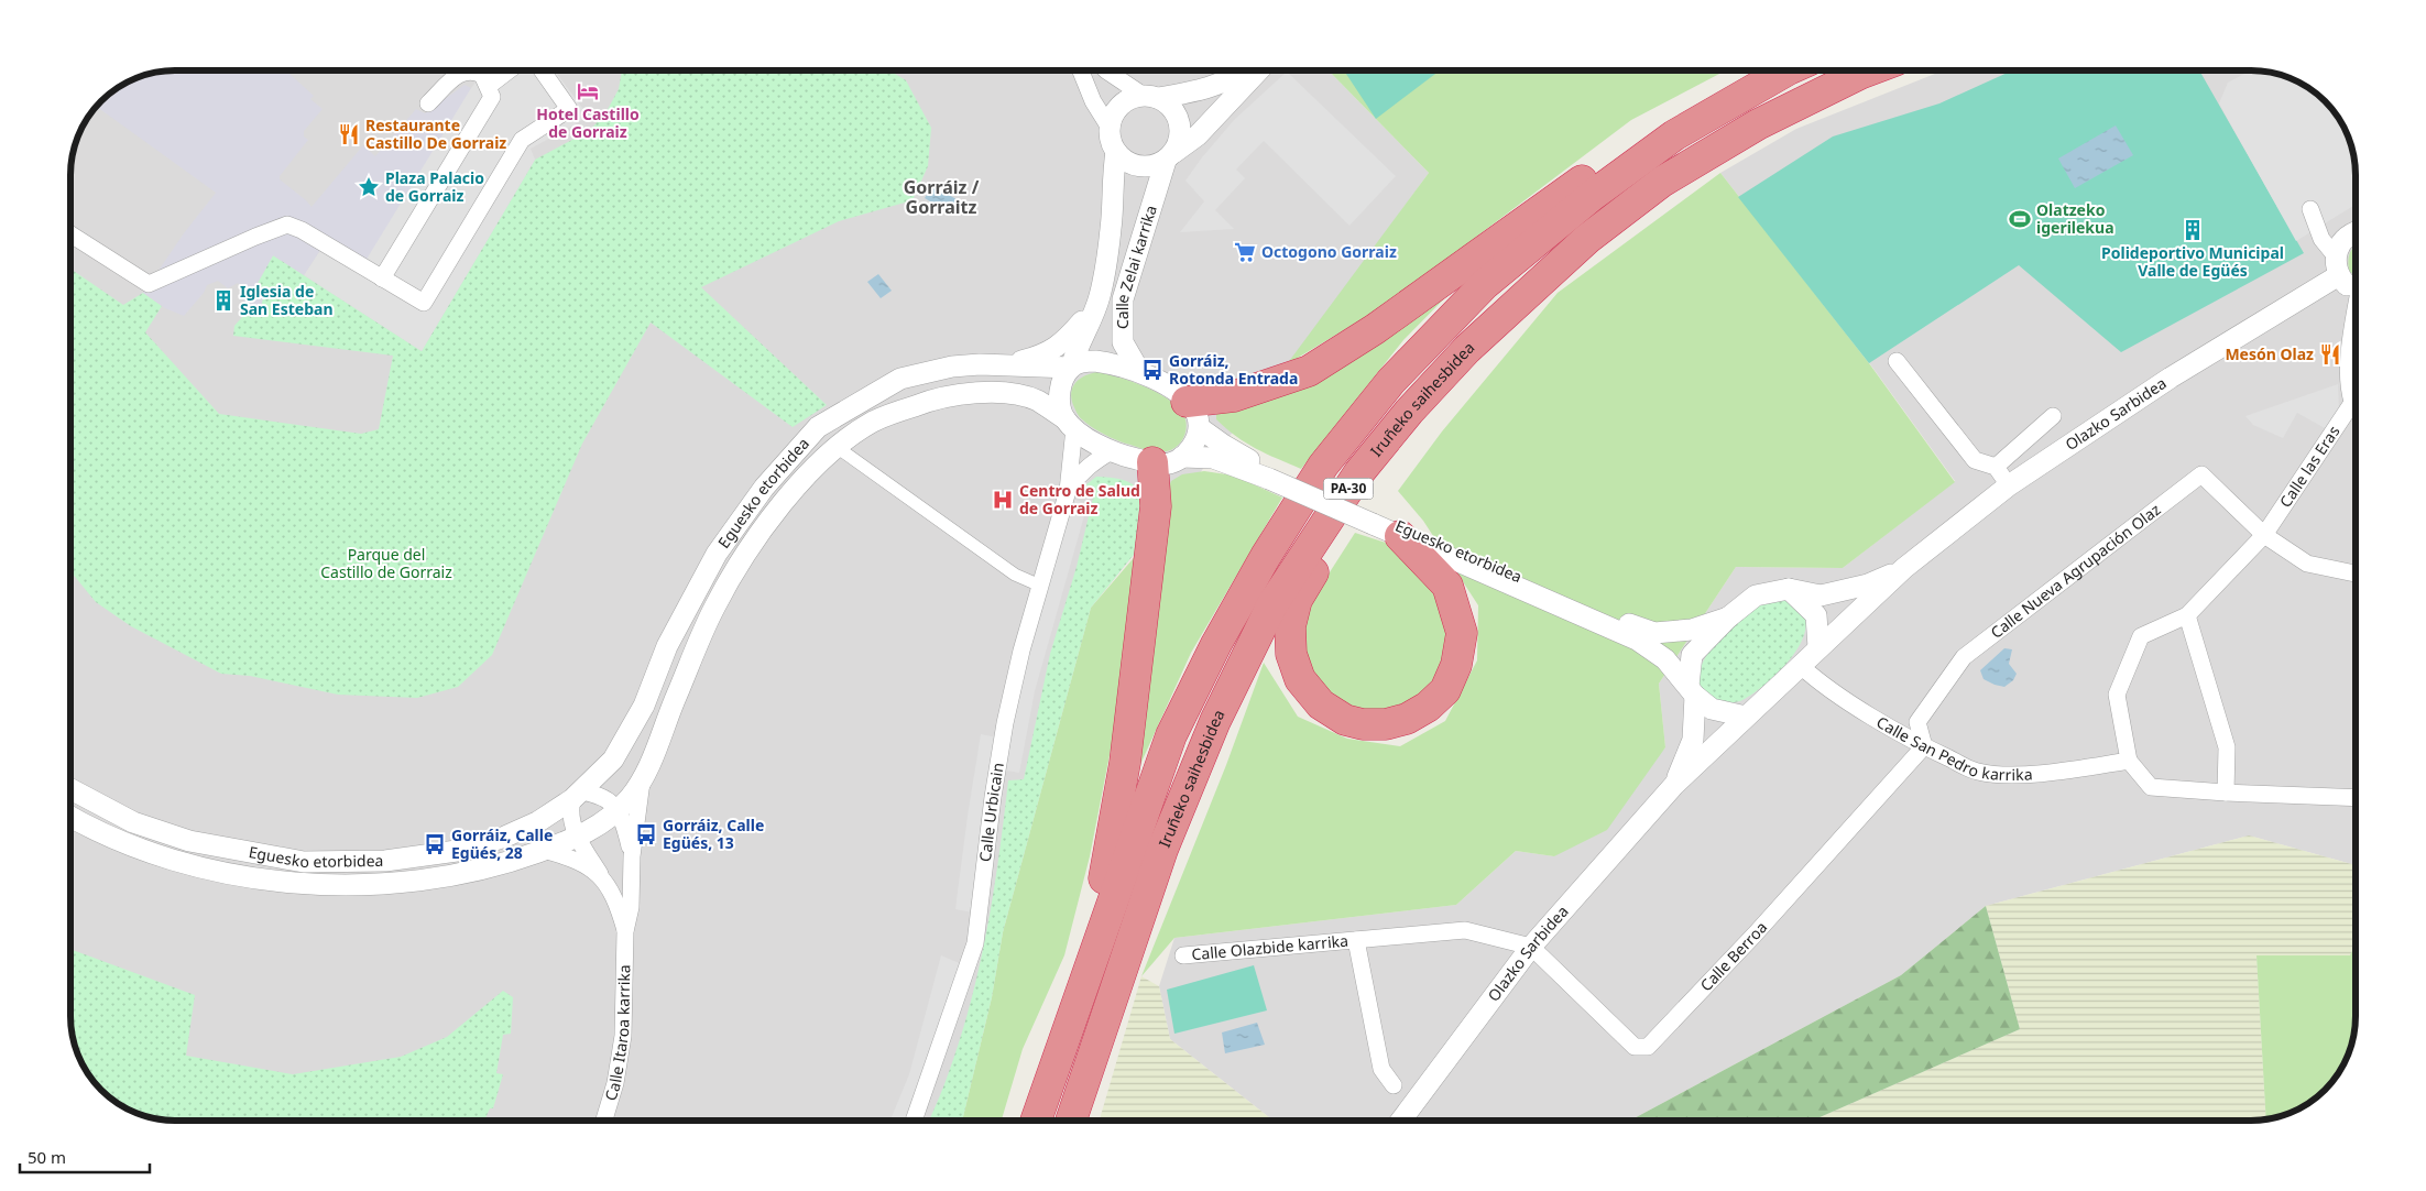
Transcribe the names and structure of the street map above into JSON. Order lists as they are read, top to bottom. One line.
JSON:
{"streets":{"highway":["Iruñeko saihesbidea","PA-30"],"street":["Calle Zelai karrika","Olazko Sarbidea","Calle las Eras","Eguesko etorbidea","Calle Nueva Agrupación Olaz","Calle San Pedro karrika","Calle Urbicain","Calle Olazbide karrika","Calle Berroa","Calle Itaroa karrika"]},"crossings":[["Calle Zelai karrika","Eguesko etorbidea"],["Calle Zelai karrika","Calle Urbicain"],["Olazko Sarbidea","Eguesko etorbidea"],["Olazko Sarbidea","Calle San Pedro karrika"],["Olazko Sarbidea","Calle Olazbide karrika"],["Olazko Sarbidea","Calle Berroa"],["Calle las Eras","Calle Nueva Agrupación Olaz"],["Eguesko etorbidea","Calle San Pedro karrika"],["Eguesko etorbidea","Calle Urbicain"],["Eguesko etorbidea","Calle Itaroa karrika"],["Calle Nueva Agrupación Olaz","Calle San Pedro karrika"],["Calle Nueva Agrupación Olaz","Calle Berroa"],["Calle San Pedro karrika","Calle Berroa"],["Calle Olazbide karrika","Calle Berroa"]],"districts":["Gorráiz / Gorraitz"],"parks":["Parque del Castillo de Gorraiz"],"places":{"hotel":["Hotel Castillo de Gorraiz"],"restaurant":["Restaurante Castillo De Gorraiz","Mesón Olaz"],"place":["Plaza Palacio de Gorraiz"],"sports":["Olatzeko igerilekua"],"building":["Polideportivo Municipal Valle de Egüés","Iglesia de San Esteban"],"supermarket":["Octogono Gorraiz"],"bus stop":["Gorráiz, Rotonda Entrada","Gorráiz, Calle Egüés, 13","Gorráiz, Calle Egüés, 28"],"hospital":["Centro de Salud de Gorraiz"]},"scale_bar":"50 m"}
